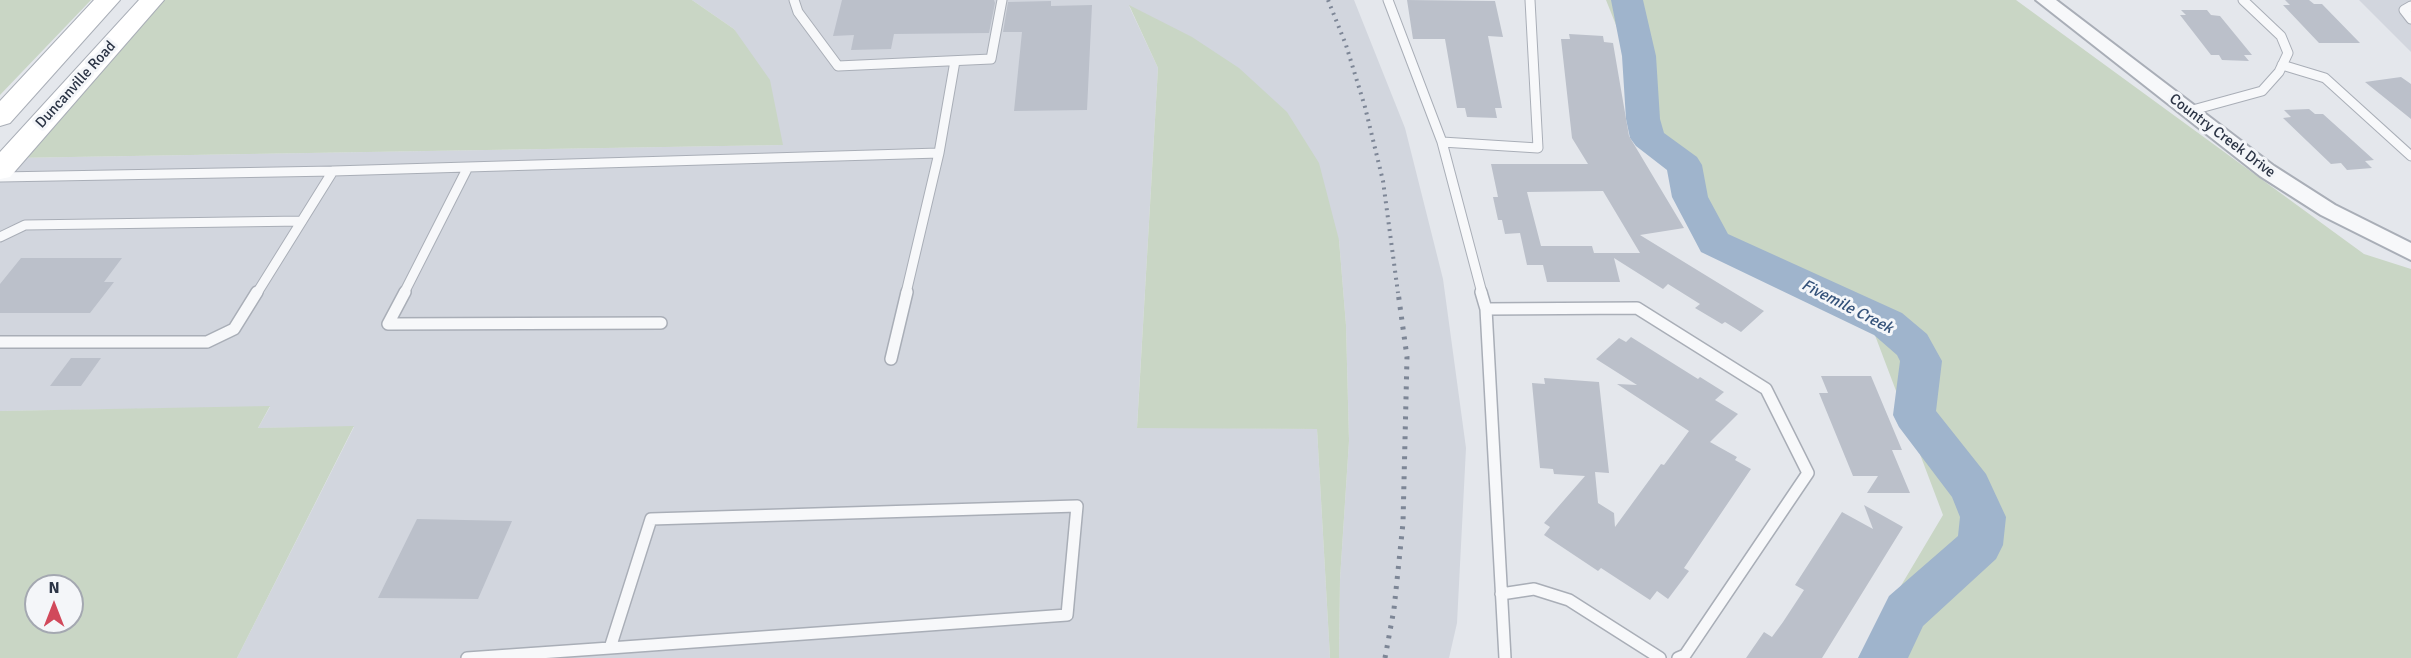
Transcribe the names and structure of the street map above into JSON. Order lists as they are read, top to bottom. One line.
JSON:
{"streets":{"main road":["Duncanville Road"],"street":["Country Creek Drive"]},"water":["Fivemile Creek"],"north":"top"}
